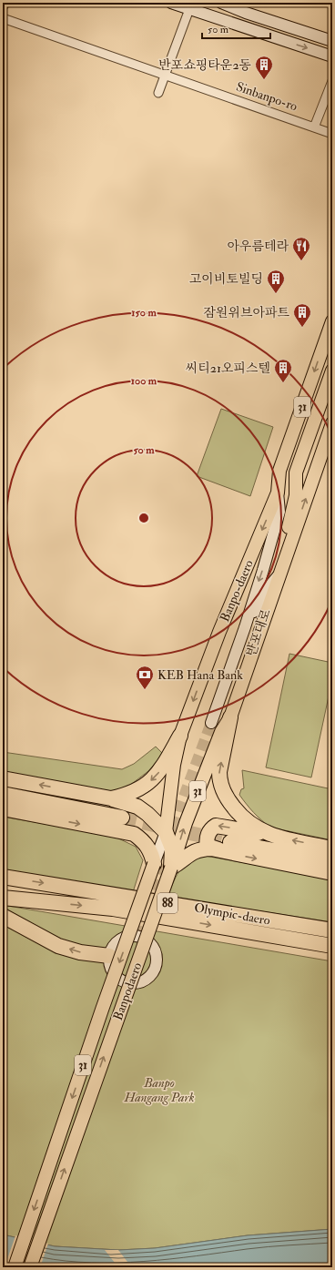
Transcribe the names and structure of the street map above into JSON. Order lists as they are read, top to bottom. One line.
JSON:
{"streets":{"highway":["88","Olympic-daero"],"main road":["31","Banpo-daero","반포대로","Banpodaero"],"street":["Sinbanpo-ro"]},"crossings":[["31","Banpo-daero"],["31","반포대로"],["Banpo-daero","Banpodaero"],["반포대로","Banpodaero"]],"parks":["Banpo Hangang Park"],"places":{"building":["반포쇼핑타운2동","고이비토빌딩","잠원위브아파트","씨티21오피스텔"],"restaurant":["아우름테라"],"bank":["KEB Hana Bank"]},"scale_bar":"50 m","rings":["150 m","100 m","50 m"]}
